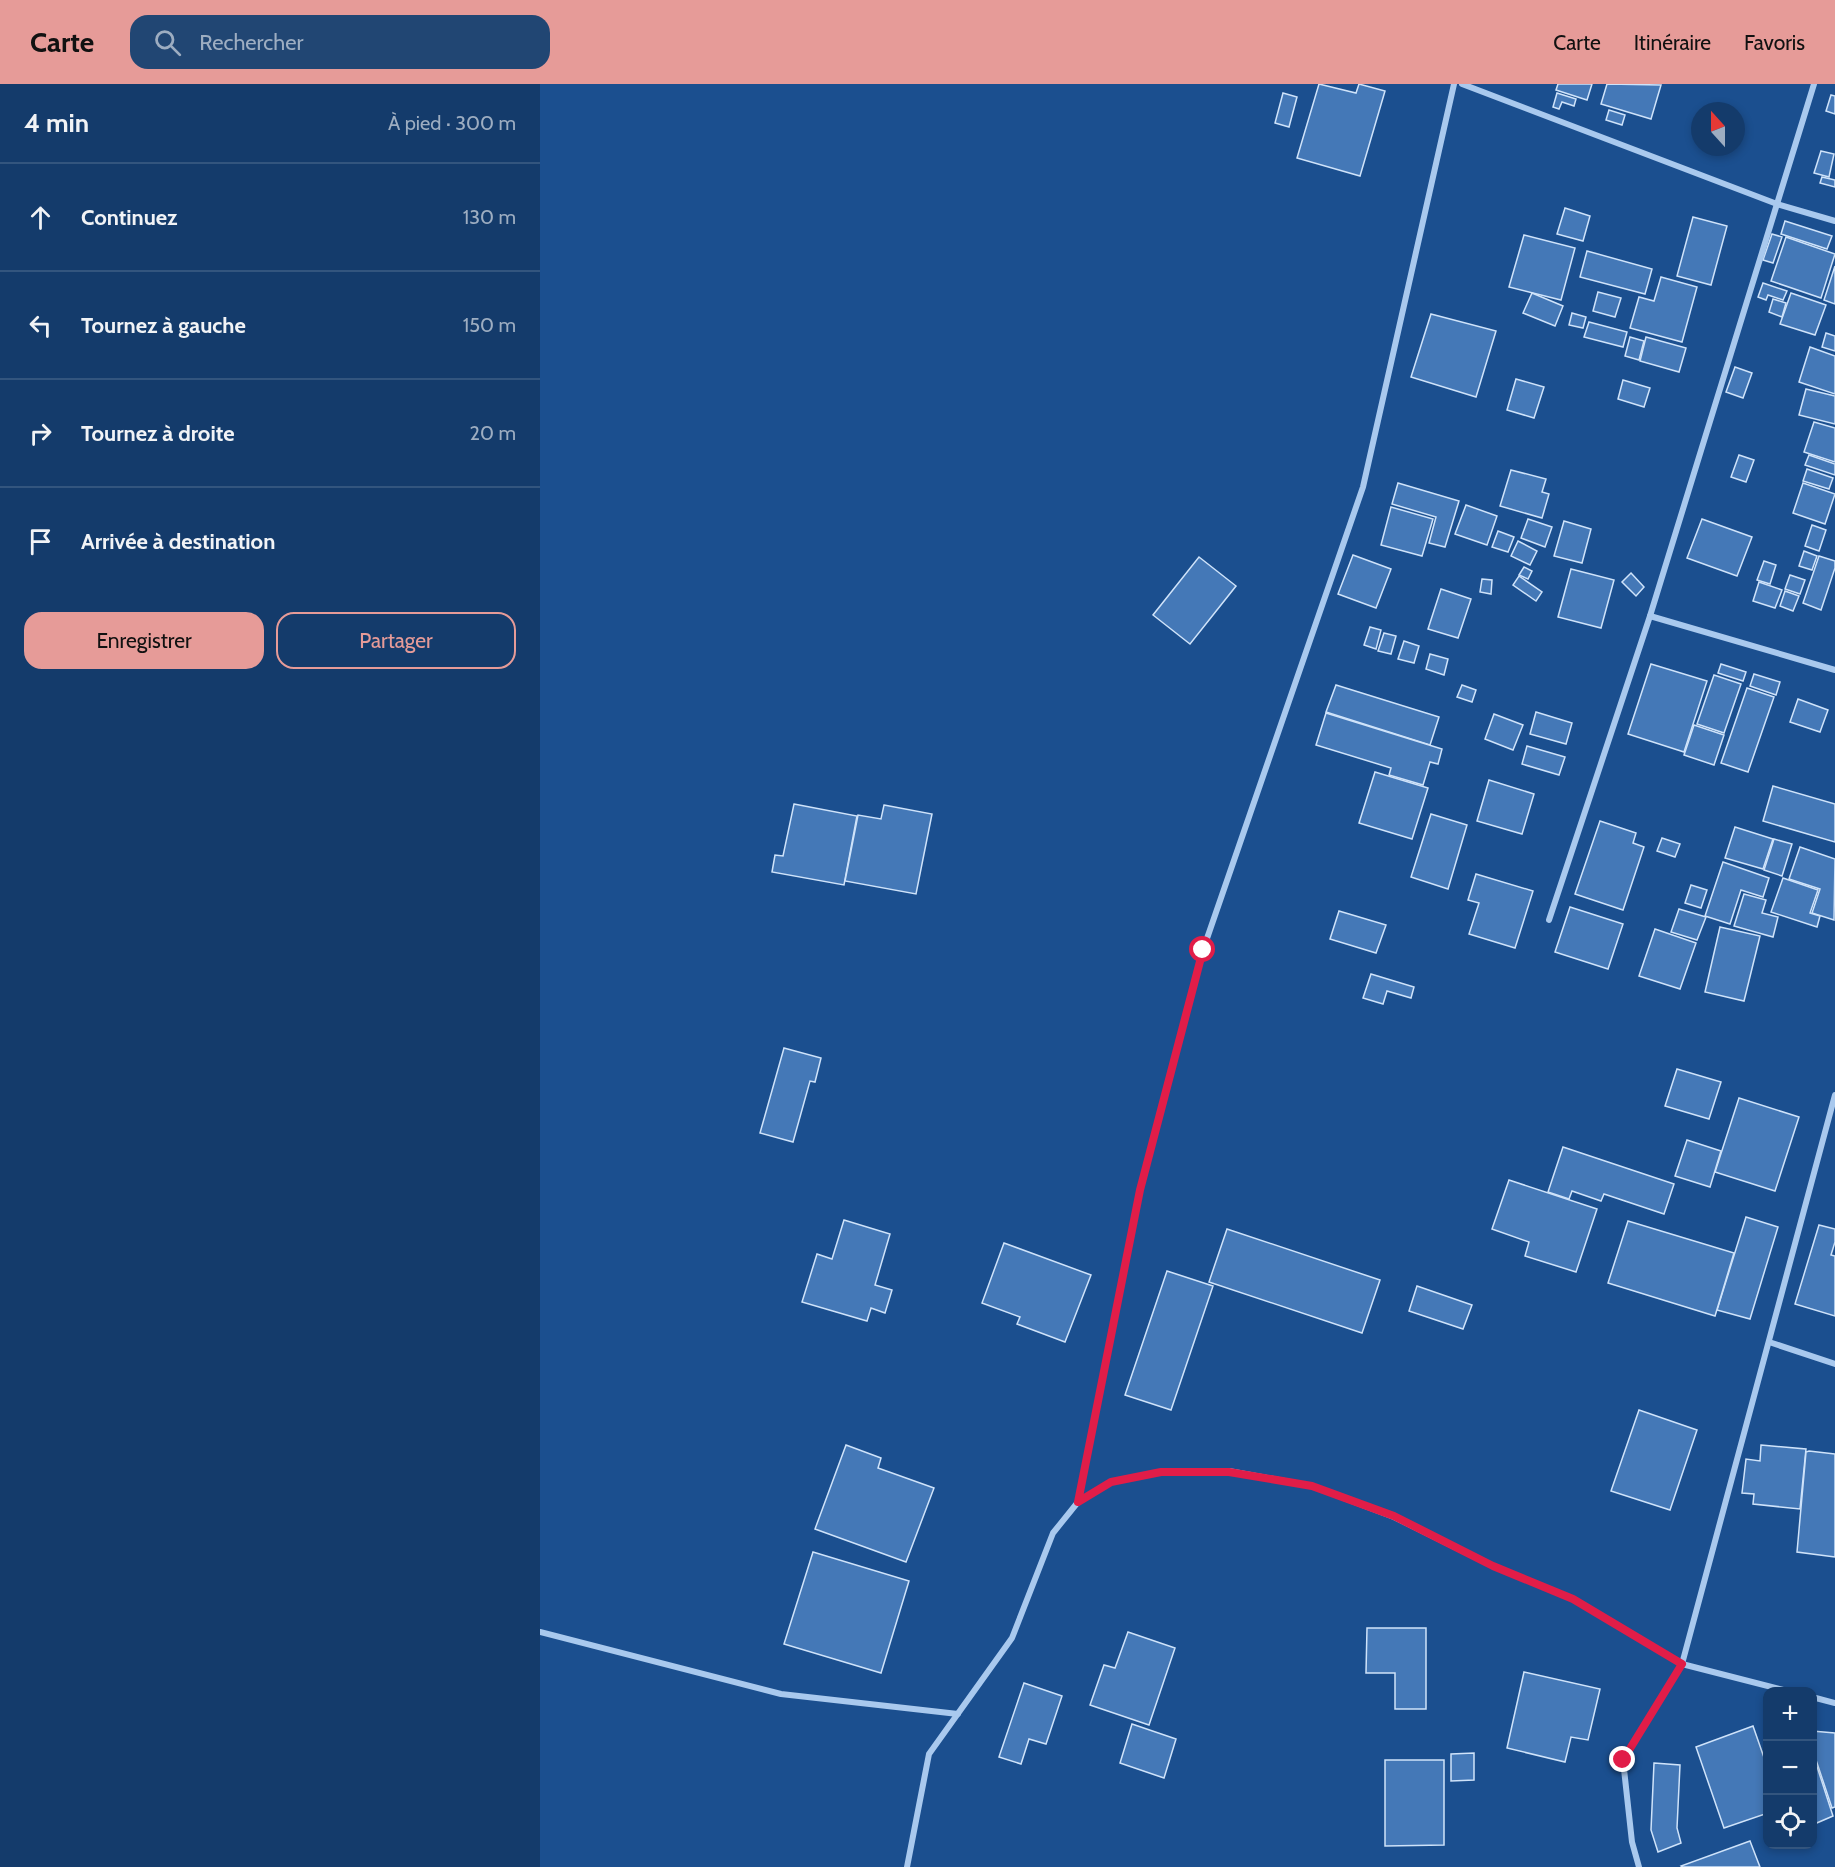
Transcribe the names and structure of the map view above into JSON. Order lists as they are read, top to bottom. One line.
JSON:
{"north":"top","page":{"header":"Carte","search":"Rechercher","nav":["Carte","Itinéraire","Favoris"],"heading":["4 min","À pied · 300 m"],"list":[["Continuez","130 m"],["Tournez à gauche","150 m"],["Tournez à droite","20 m"],"Arrivée à destination"],"buttons":["Enregistrer","Partager"],"map_buttons":["+","−"]}}
